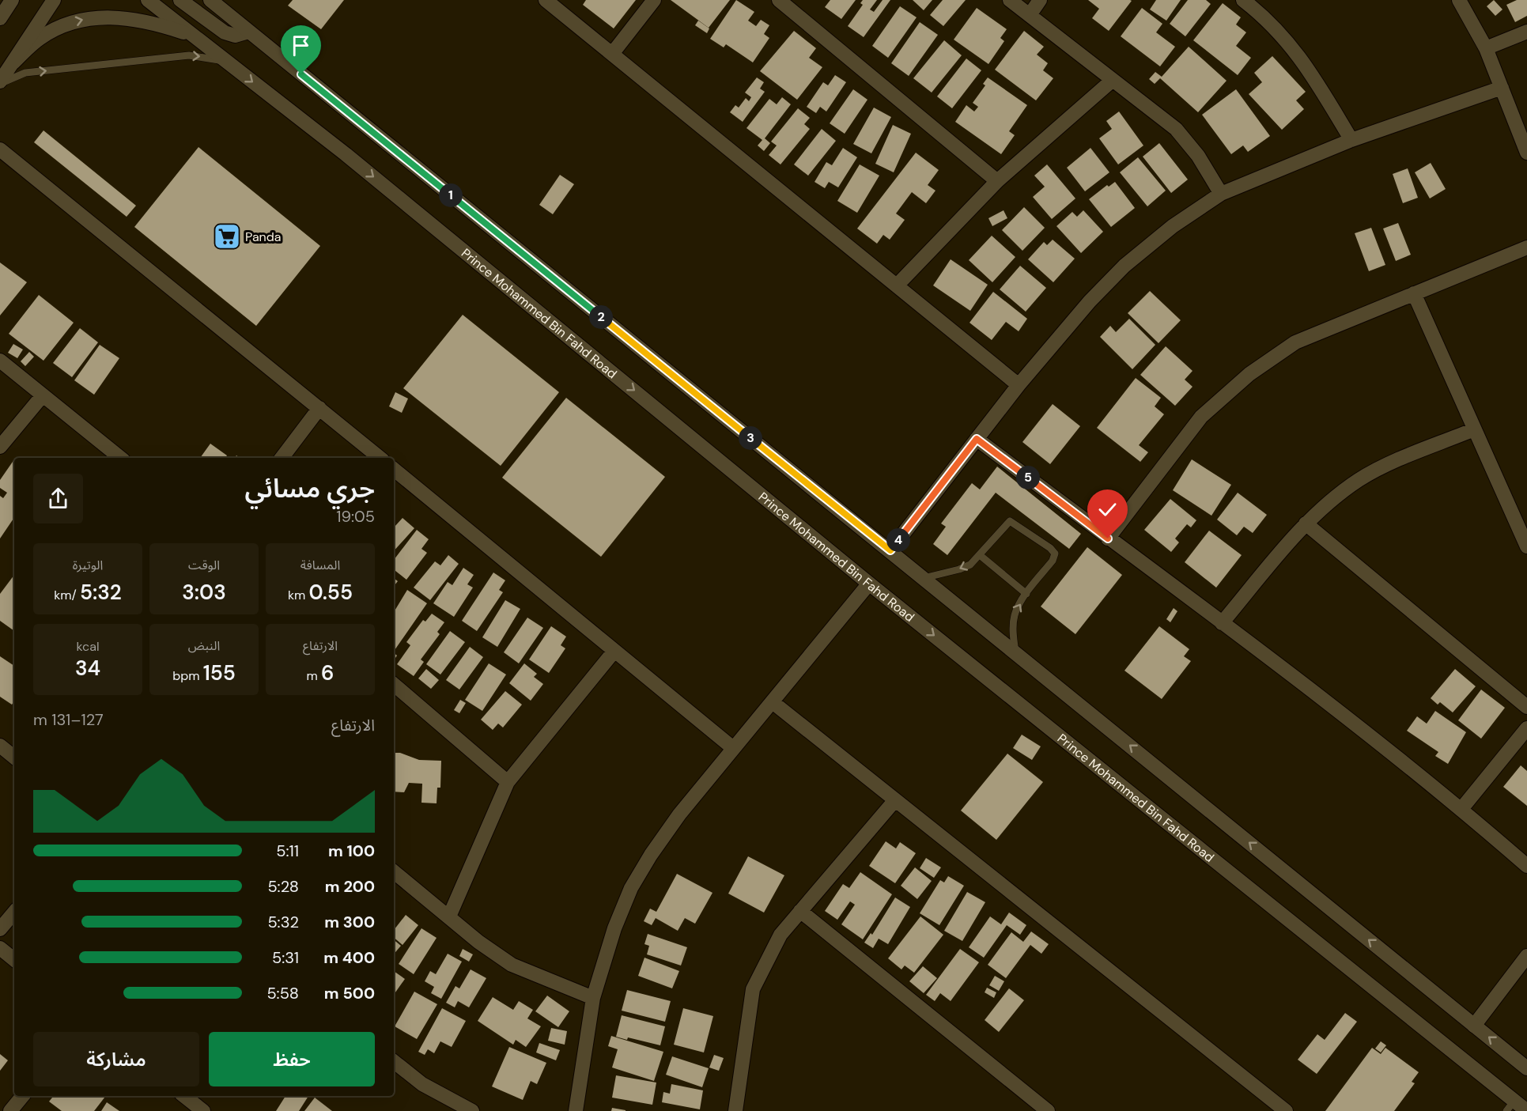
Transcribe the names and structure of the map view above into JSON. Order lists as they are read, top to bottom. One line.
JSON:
{"streets":{"street":["Prince Mohammed Bin Fahd Road"]},"places":{"supermarket":["Panda"]},"page":{"pins":["1","2","3","5","4"],"heading":["جري مسائي","19:05"],"stats":[["المسافة","0.55 km"],["الوقت","3:03"],["الوتيرة","5:32 /km"],["الارتفاع","6 m"],["النبض","155 bpm"],["kcal","34"]],"chart":["الارتفاع","127–131 m"],"list":[{"name":"100 m","note":"5:11"},{"name":"200 m","note":"5:28"},{"name":"300 m","note":"5:32"},{"name":"400 m","note":"5:31"},{"name":"500 m","note":"5:58"}],"buttons":["حفظ","مشاركة"]}}
